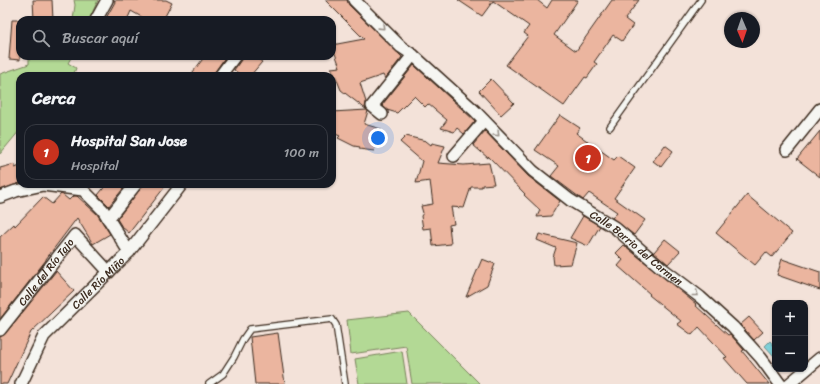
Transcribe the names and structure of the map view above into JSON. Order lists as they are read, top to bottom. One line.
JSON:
{"streets":{"street":["Calle Barrio del Carmen","Calle del Río Tajo","Calle Río Miño"]},"crossings":[["Calle del Río Tajo","Calle Río Miño"]],"one_way":["Calle Barrio del Carmen"],"north":"bottom","page":{"search":"Buscar aquí","heading":"Cerca","list":[{"mark":"1","name":"Hospital San Jose","note":"Hospital","value":"100 m"}],"pins":"1","map_buttons":["+","−"]}}
